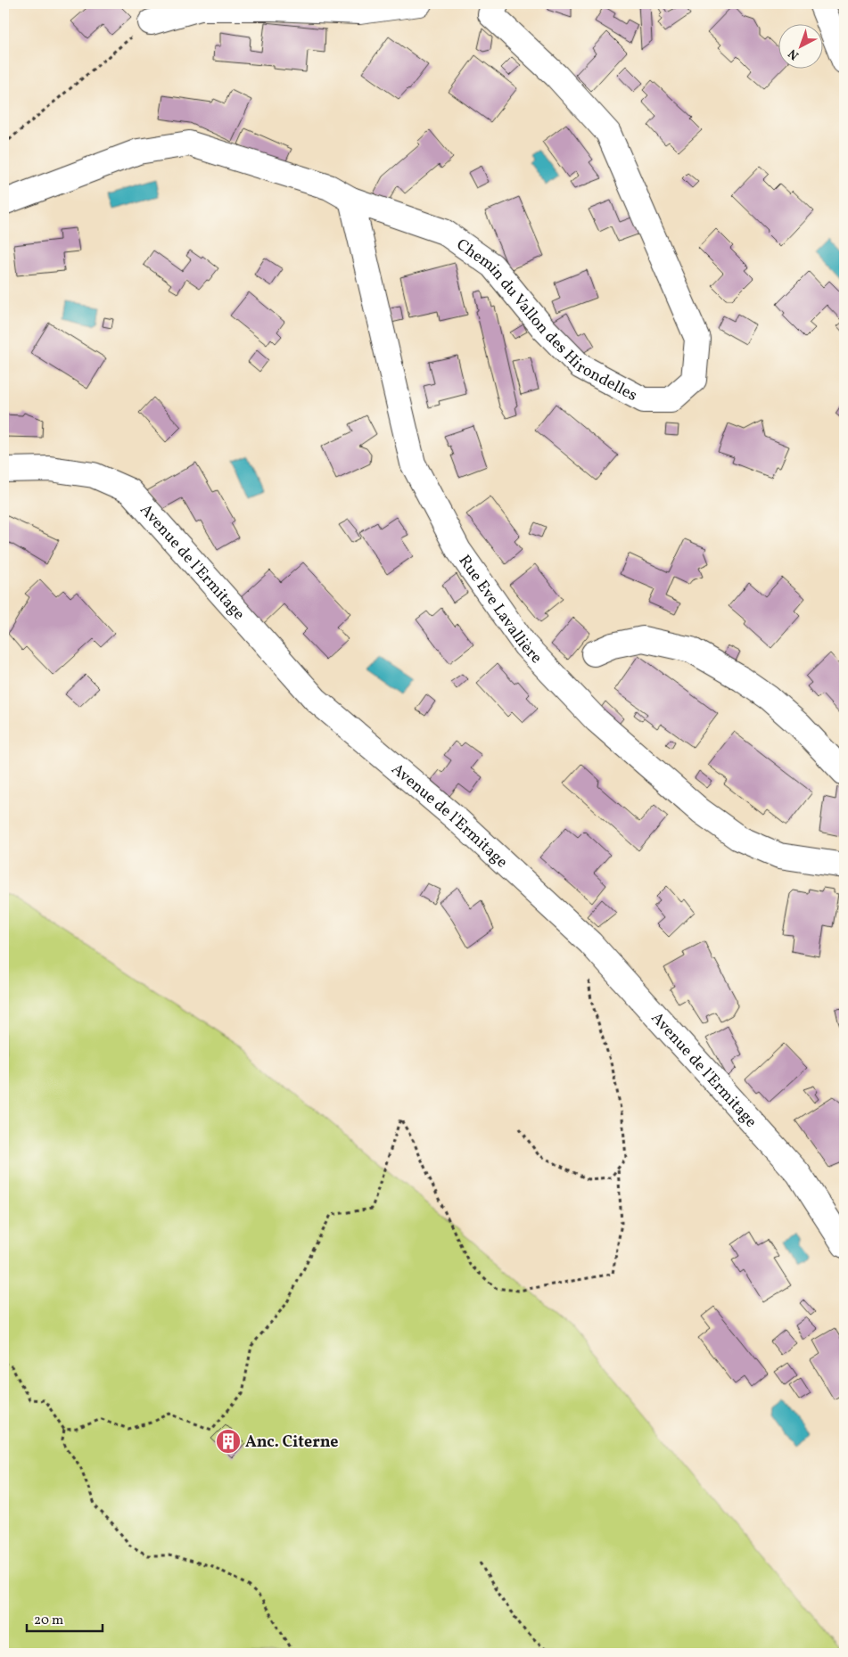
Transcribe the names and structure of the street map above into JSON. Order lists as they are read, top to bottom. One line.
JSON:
{"streets":{"street":["Chemin du Vallon des Hirondelles","Avenue de l'Ermitage","Rue Eve Lavallière"]},"crossings":[["Chemin du Vallon des Hirondelles","Rue Eve Lavallière"]],"places":{"building":["Anc. Citerne"]},"scale_bar":"20 m","north":"bottom left"}
